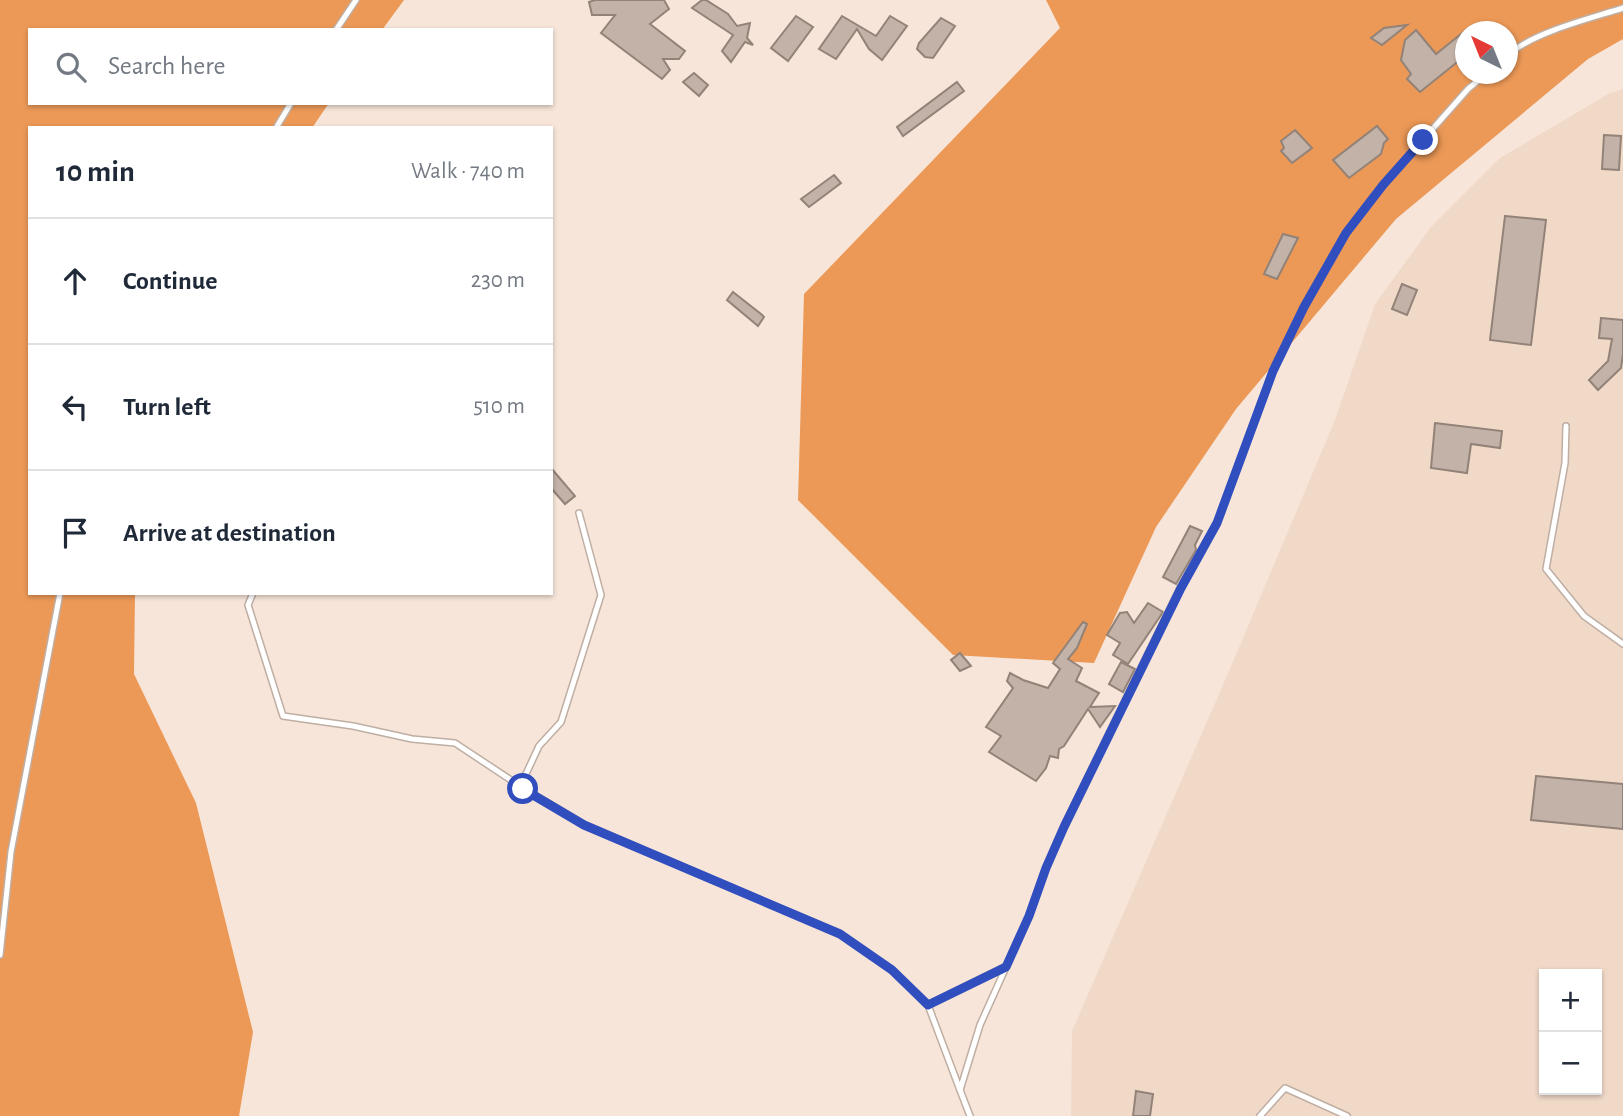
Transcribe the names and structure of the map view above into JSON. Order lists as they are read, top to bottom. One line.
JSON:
{"north":"top left","page":{"search":"Search here","heading":["10 min","Walk · 740 m"],"list":[["Continue","230 m"],["Turn left","510 m"],"Arrive at destination"],"map_buttons":["+","−"]}}
